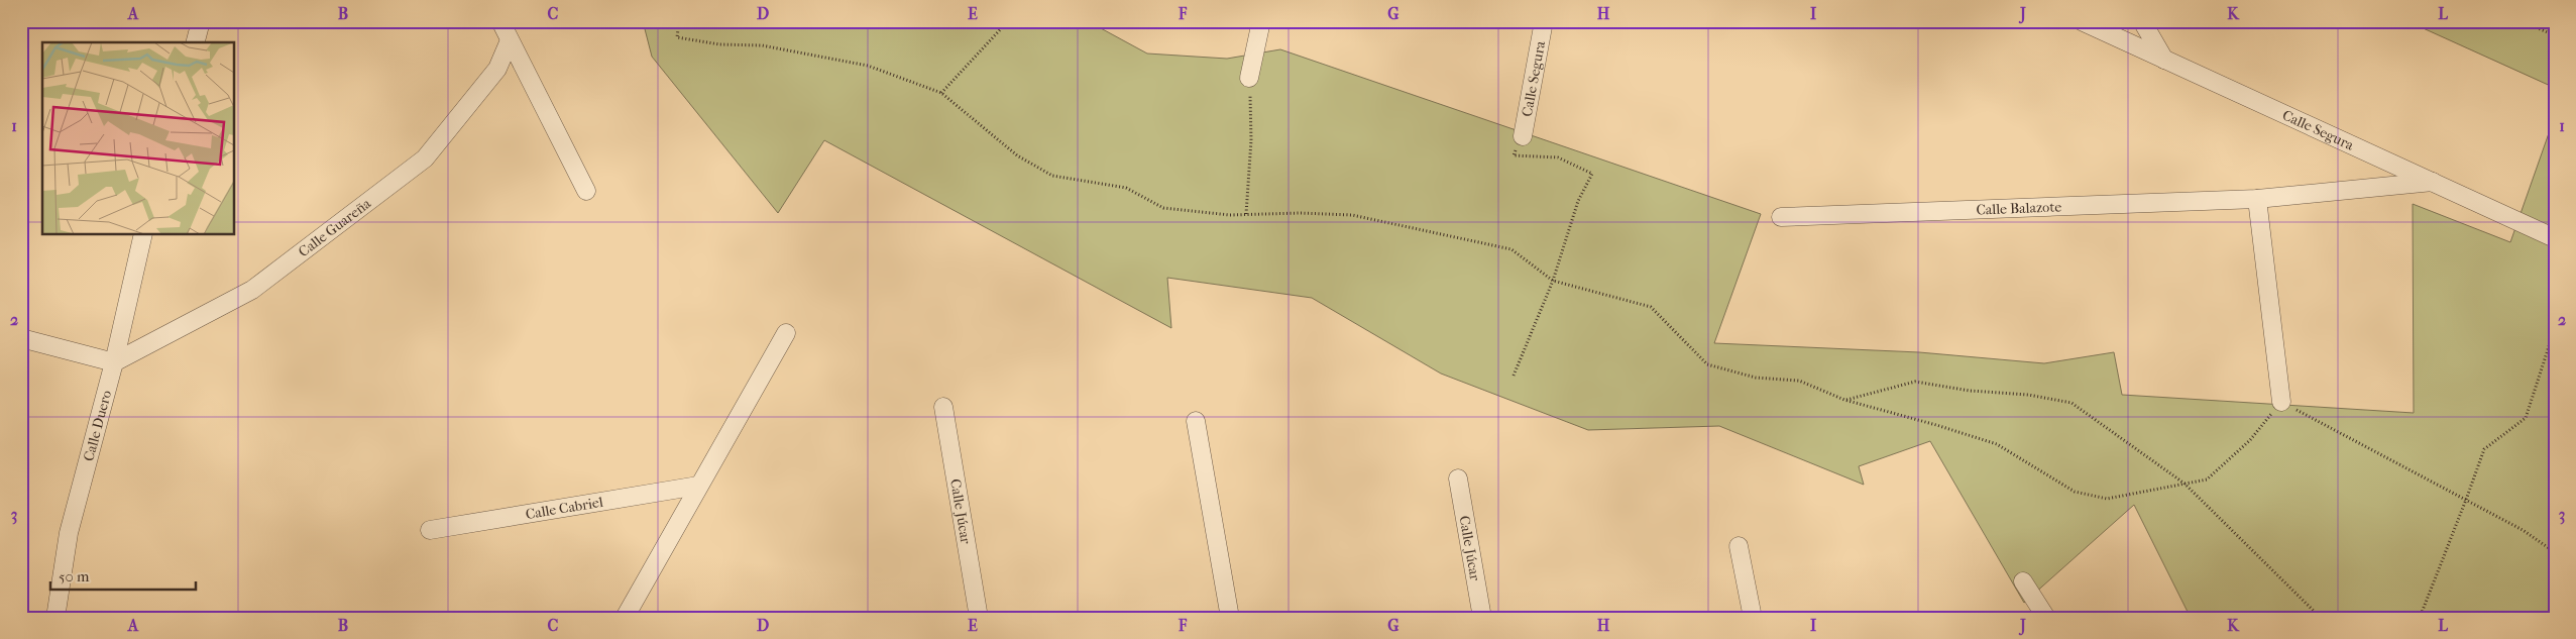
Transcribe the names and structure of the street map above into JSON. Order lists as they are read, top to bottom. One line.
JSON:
{"streets":{"street":["Calle Segura","Calle Balazote","Calle Guareña","Calle Duero","Calle Cabriel","Calle Júcar"]},"crossings":[["Calle Segura","Calle Balazote"],["Calle Guareña","Calle Duero"]],"scale_bar":"50 m","grid":{"columns":["A","B","C","D","E","F","G","H","I","J","K","L"],"rows":["1","2","3"]}}
